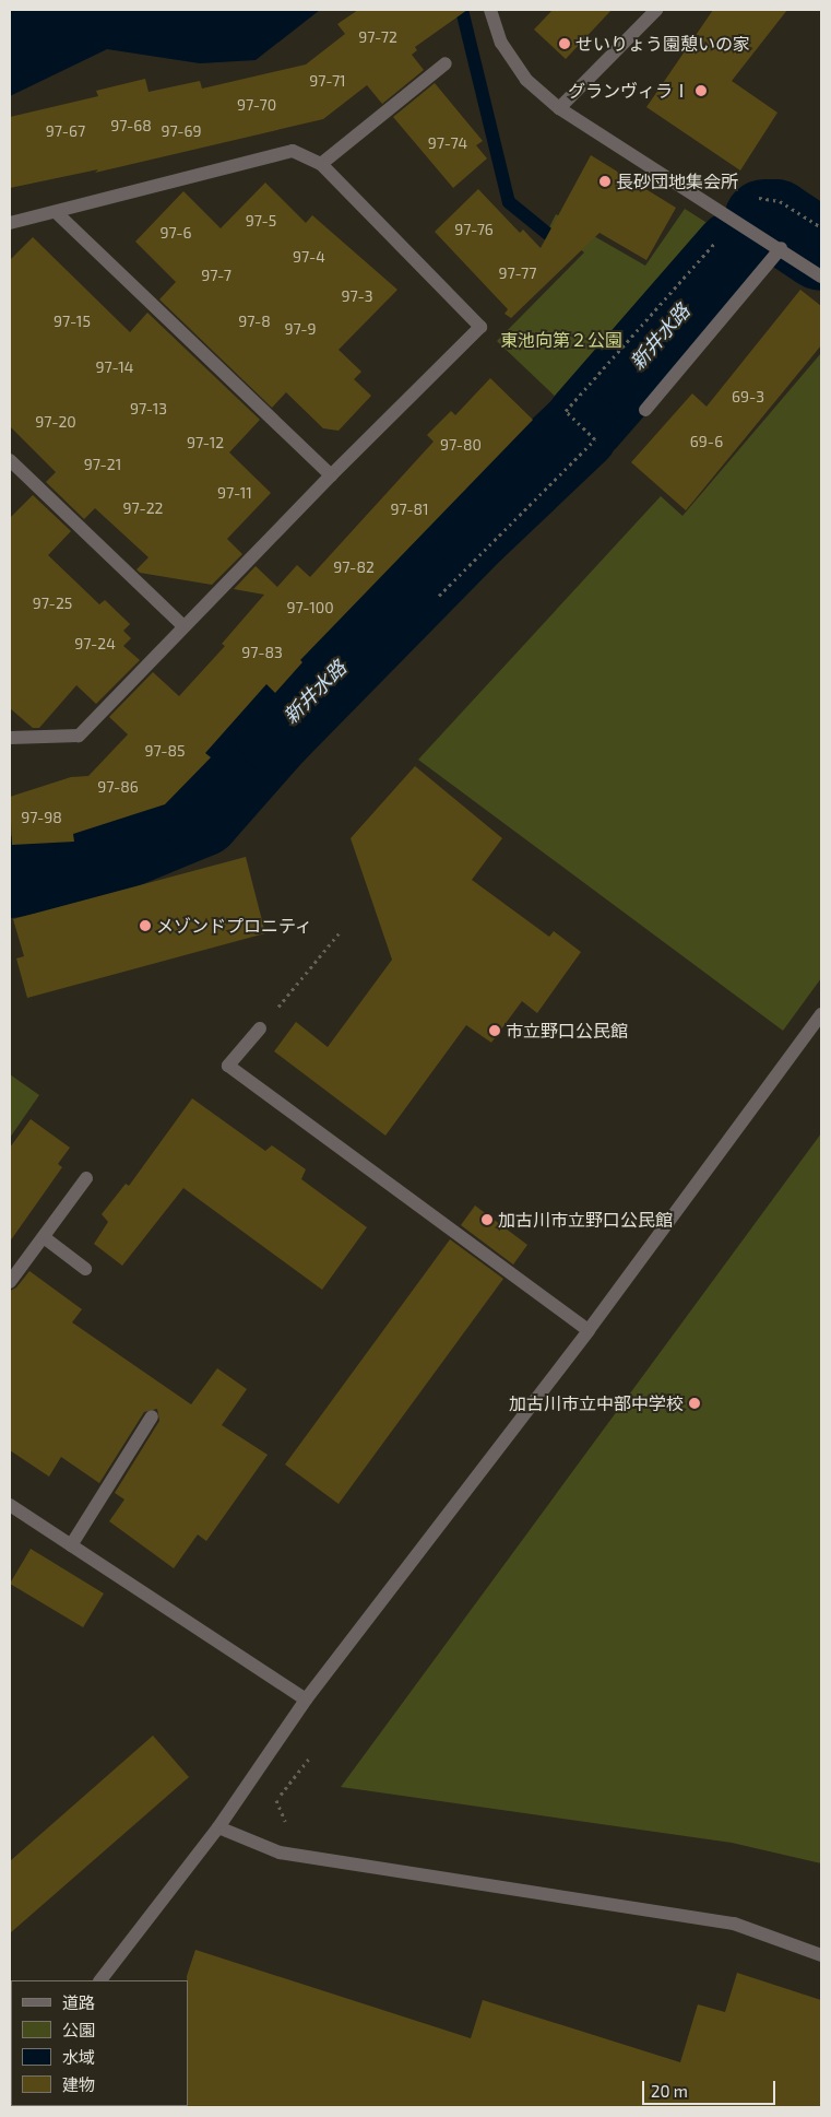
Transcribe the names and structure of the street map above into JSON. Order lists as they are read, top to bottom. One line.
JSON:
{"water":["新井水路"],"parks":["東池向第２公園"],"places":["せいりょう園憩いの家","グランヴィラⅠ","長砂団地集会所","メゾンドプロニティ","市立野口公民館","加古川市立野口公民館","加古川市立中部中学校"],"house_numbers":["97-72","97-71","97-70","97-68","97-67","97-69","97-74","97-5","97-76","97-6","97-4","97-77","97-7","97-3","97-15","97-8","97-9","97-14","69-3","97-13","97-20","69-6","97-12","97-80","97-21","97-11","97-22","97-81","97-82","97-25","97-100","97-24","97-83","97-85","97-86","97-98"],"legend":["道路","公園","水域","建物"],"scale_bar":"20 m"}
